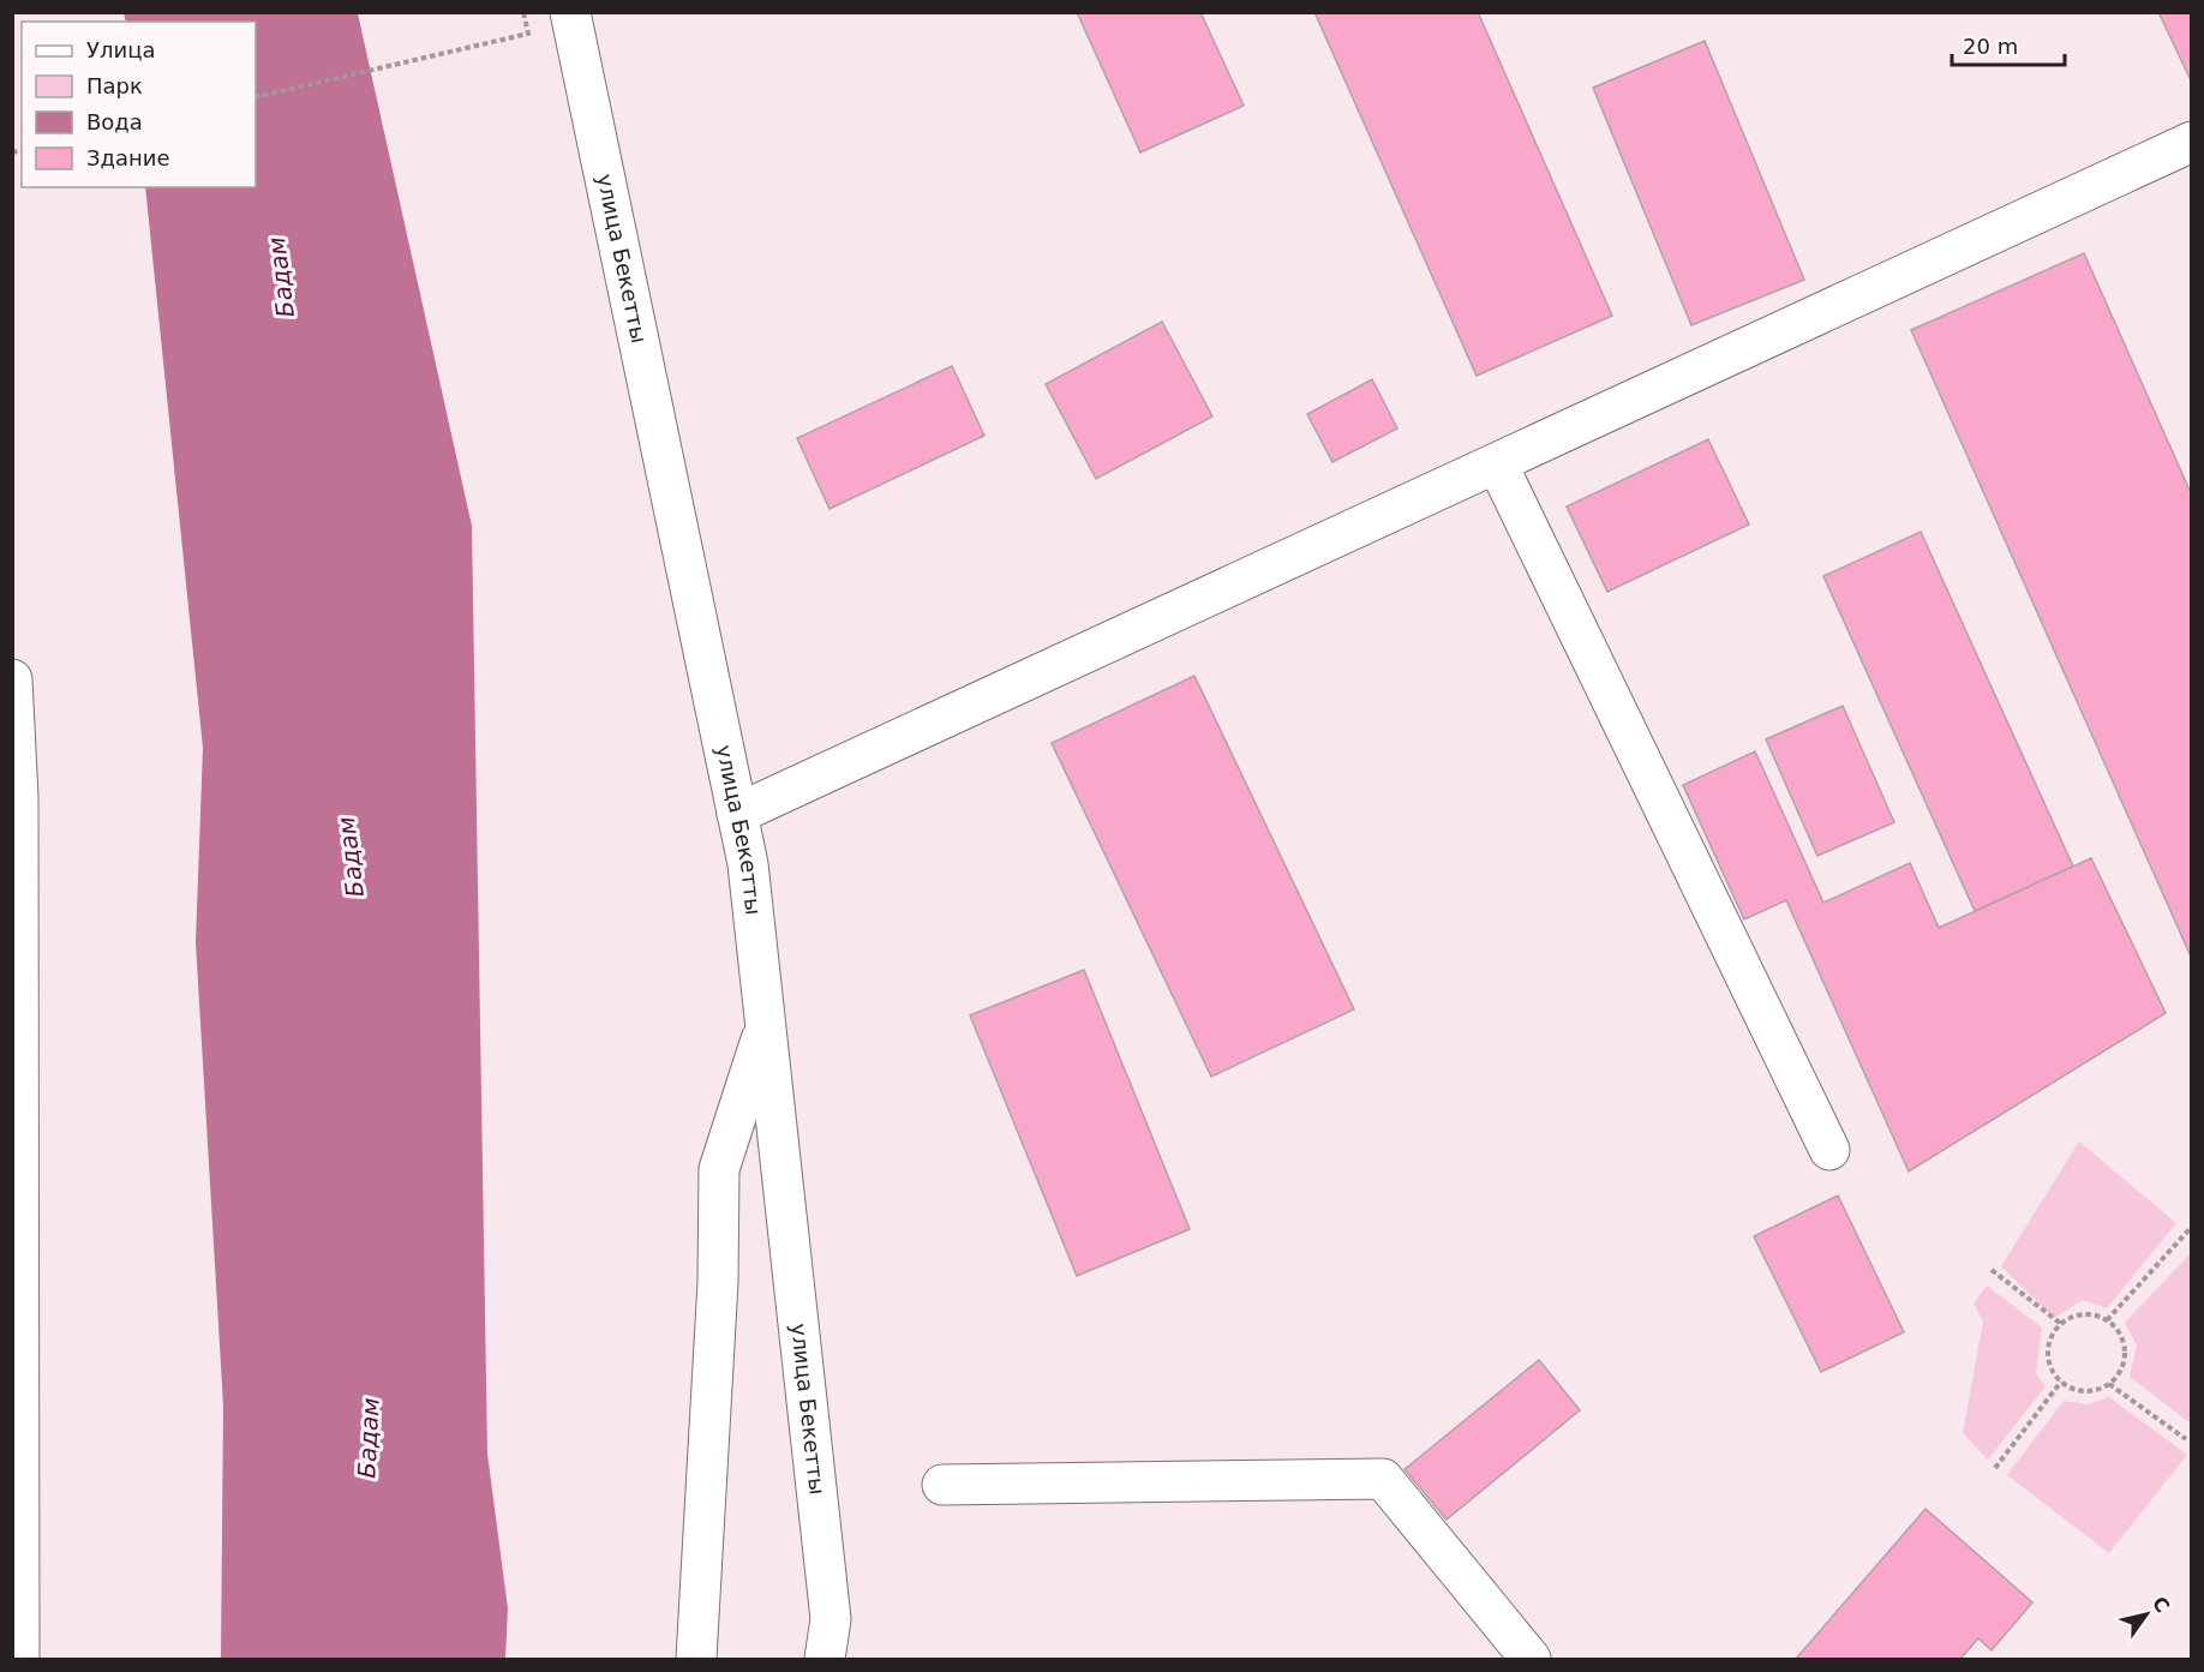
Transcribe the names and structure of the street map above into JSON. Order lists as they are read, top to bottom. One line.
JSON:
{"streets":{"street":["улица Бекетты"]},"water":["Бадам"],"legend":["Улица","Парк","Вода","Здание"],"scale_bar":"20 m","north":"top right"}
